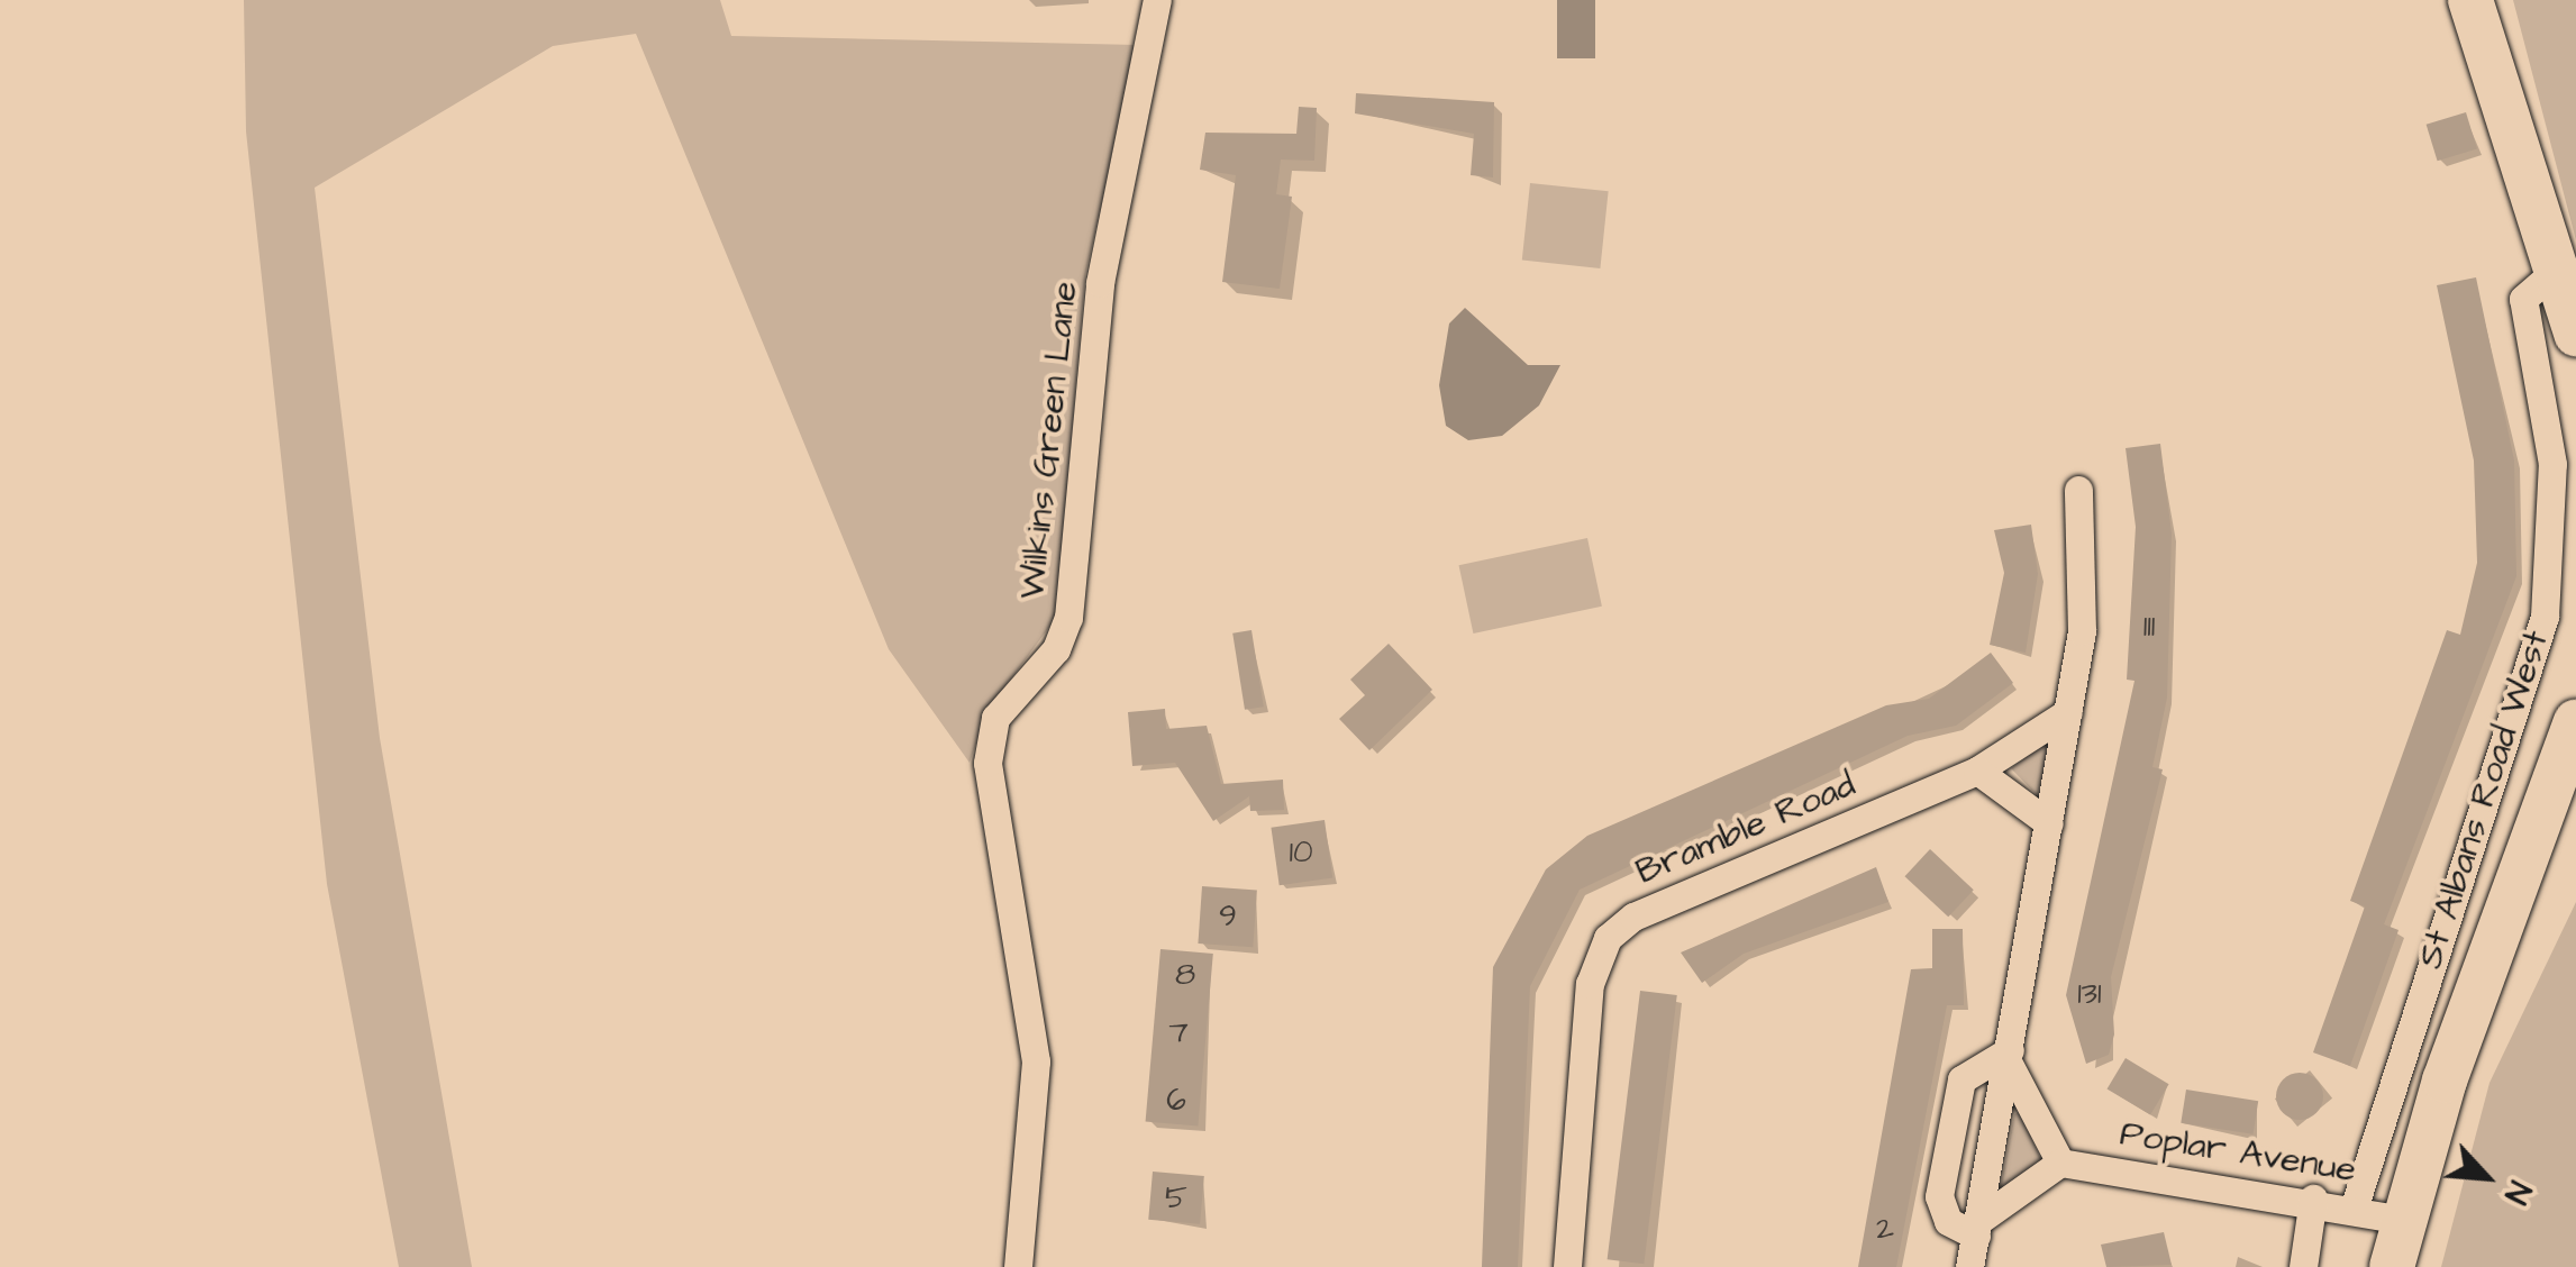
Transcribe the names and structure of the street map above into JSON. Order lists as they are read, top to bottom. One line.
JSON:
{"streets":{"main road":["St Albans Road West"],"street":["Wilkins Green Lane","Bramble Road","Poplar Avenue"]},"crossings":[["St Albans Road West","Poplar Avenue"]],"house_numbers":["111","10","9","8","131","7","6","5","2"],"north":"bottom right"}
